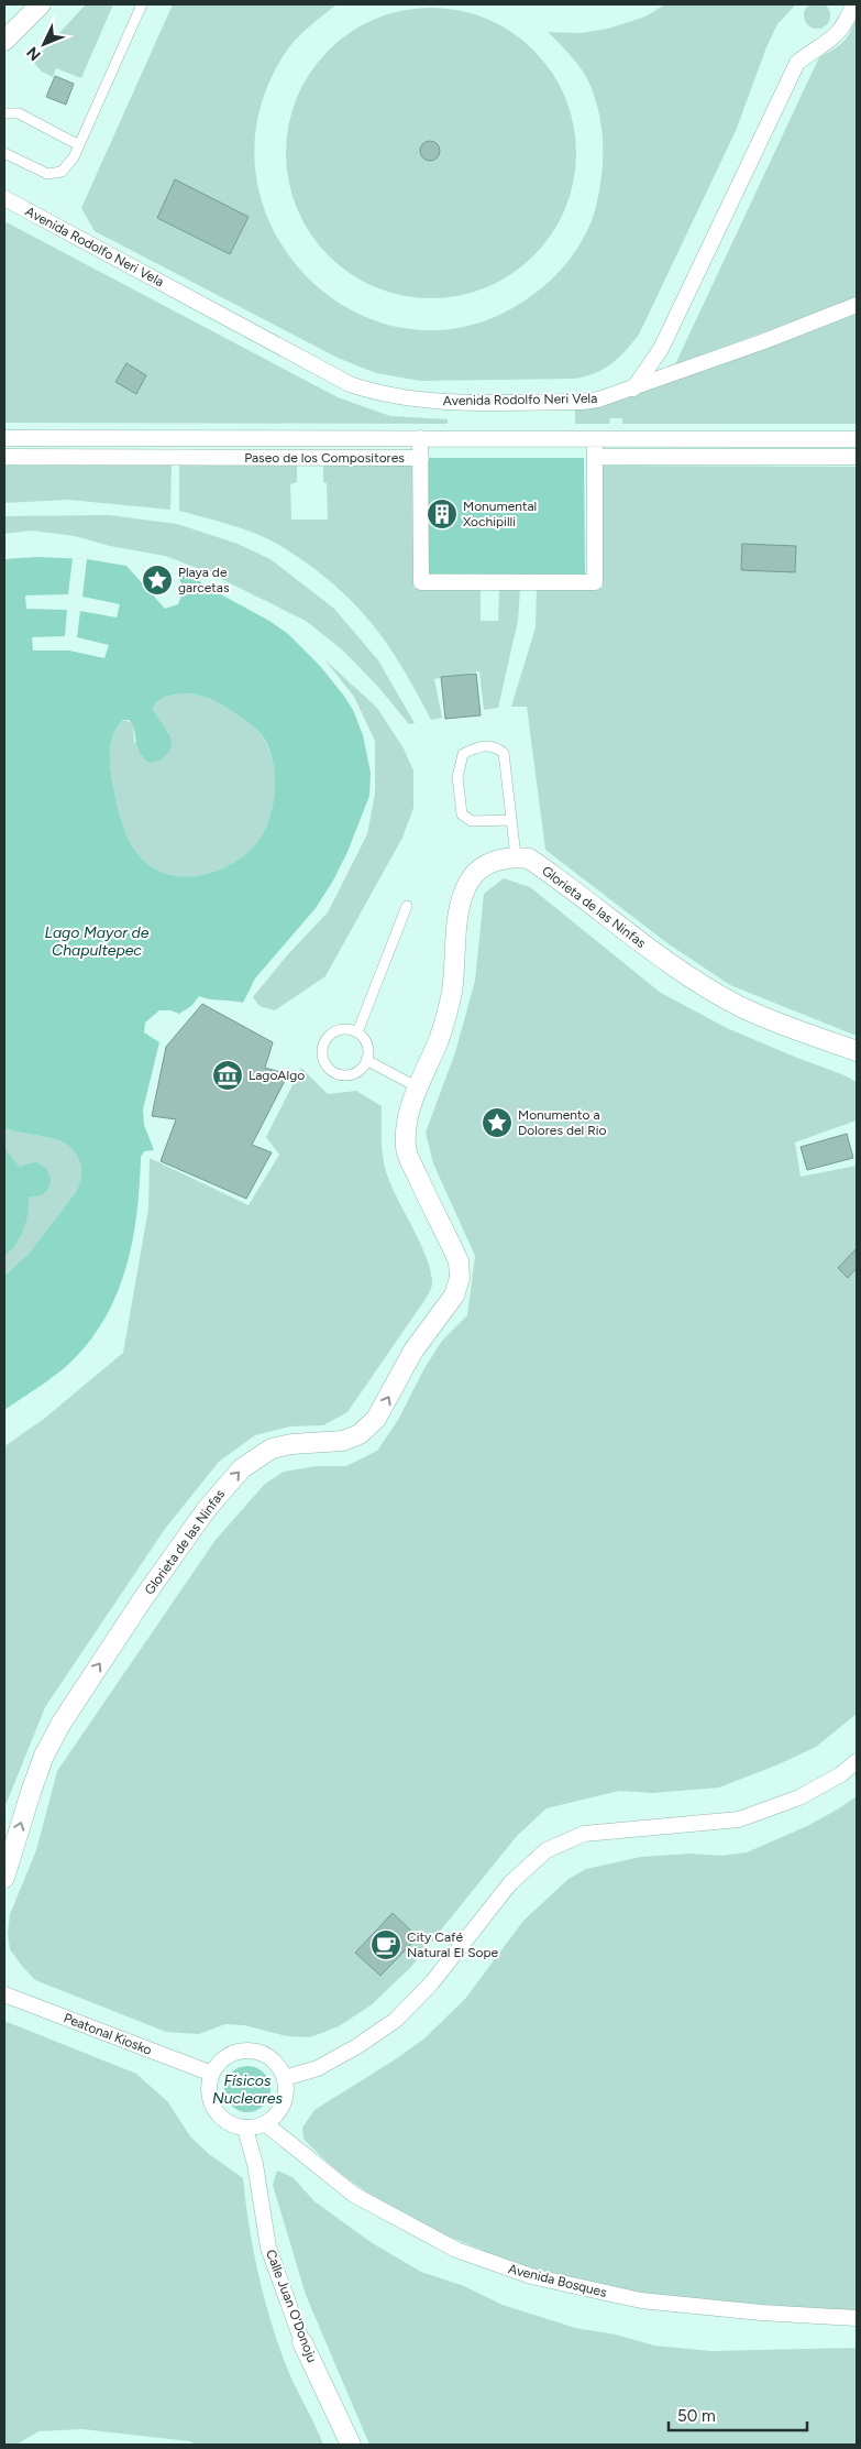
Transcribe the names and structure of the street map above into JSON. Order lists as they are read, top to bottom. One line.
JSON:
{"streets":{"street":["Avenida Rodolfo Neri Vela","Paseo de los Compositores","Glorieta de las Ninfas","Peatonal Kiosko","Avenida Bosques","Calle Juan O'Donoju"]},"crossings":[["Peatonal Kiosko","Avenida Bosques"],["Peatonal Kiosko","Calle Juan O'Donoju"],["Avenida Bosques","Calle Juan O'Donoju"]],"one_way":["Glorieta de las Ninfas"],"water":["Lago Mayor de Chapultepec","Físicos Nucleares"],"places":{"building":["Monumental Xochipilli"],"place":["Playa de garcetas","Monumento a Dolores del Rio"],"museum":["LagoAlgo"],"cafe":["City Café Natural El Sope"]},"scale_bar":"50 m","north":"bottom left"}
